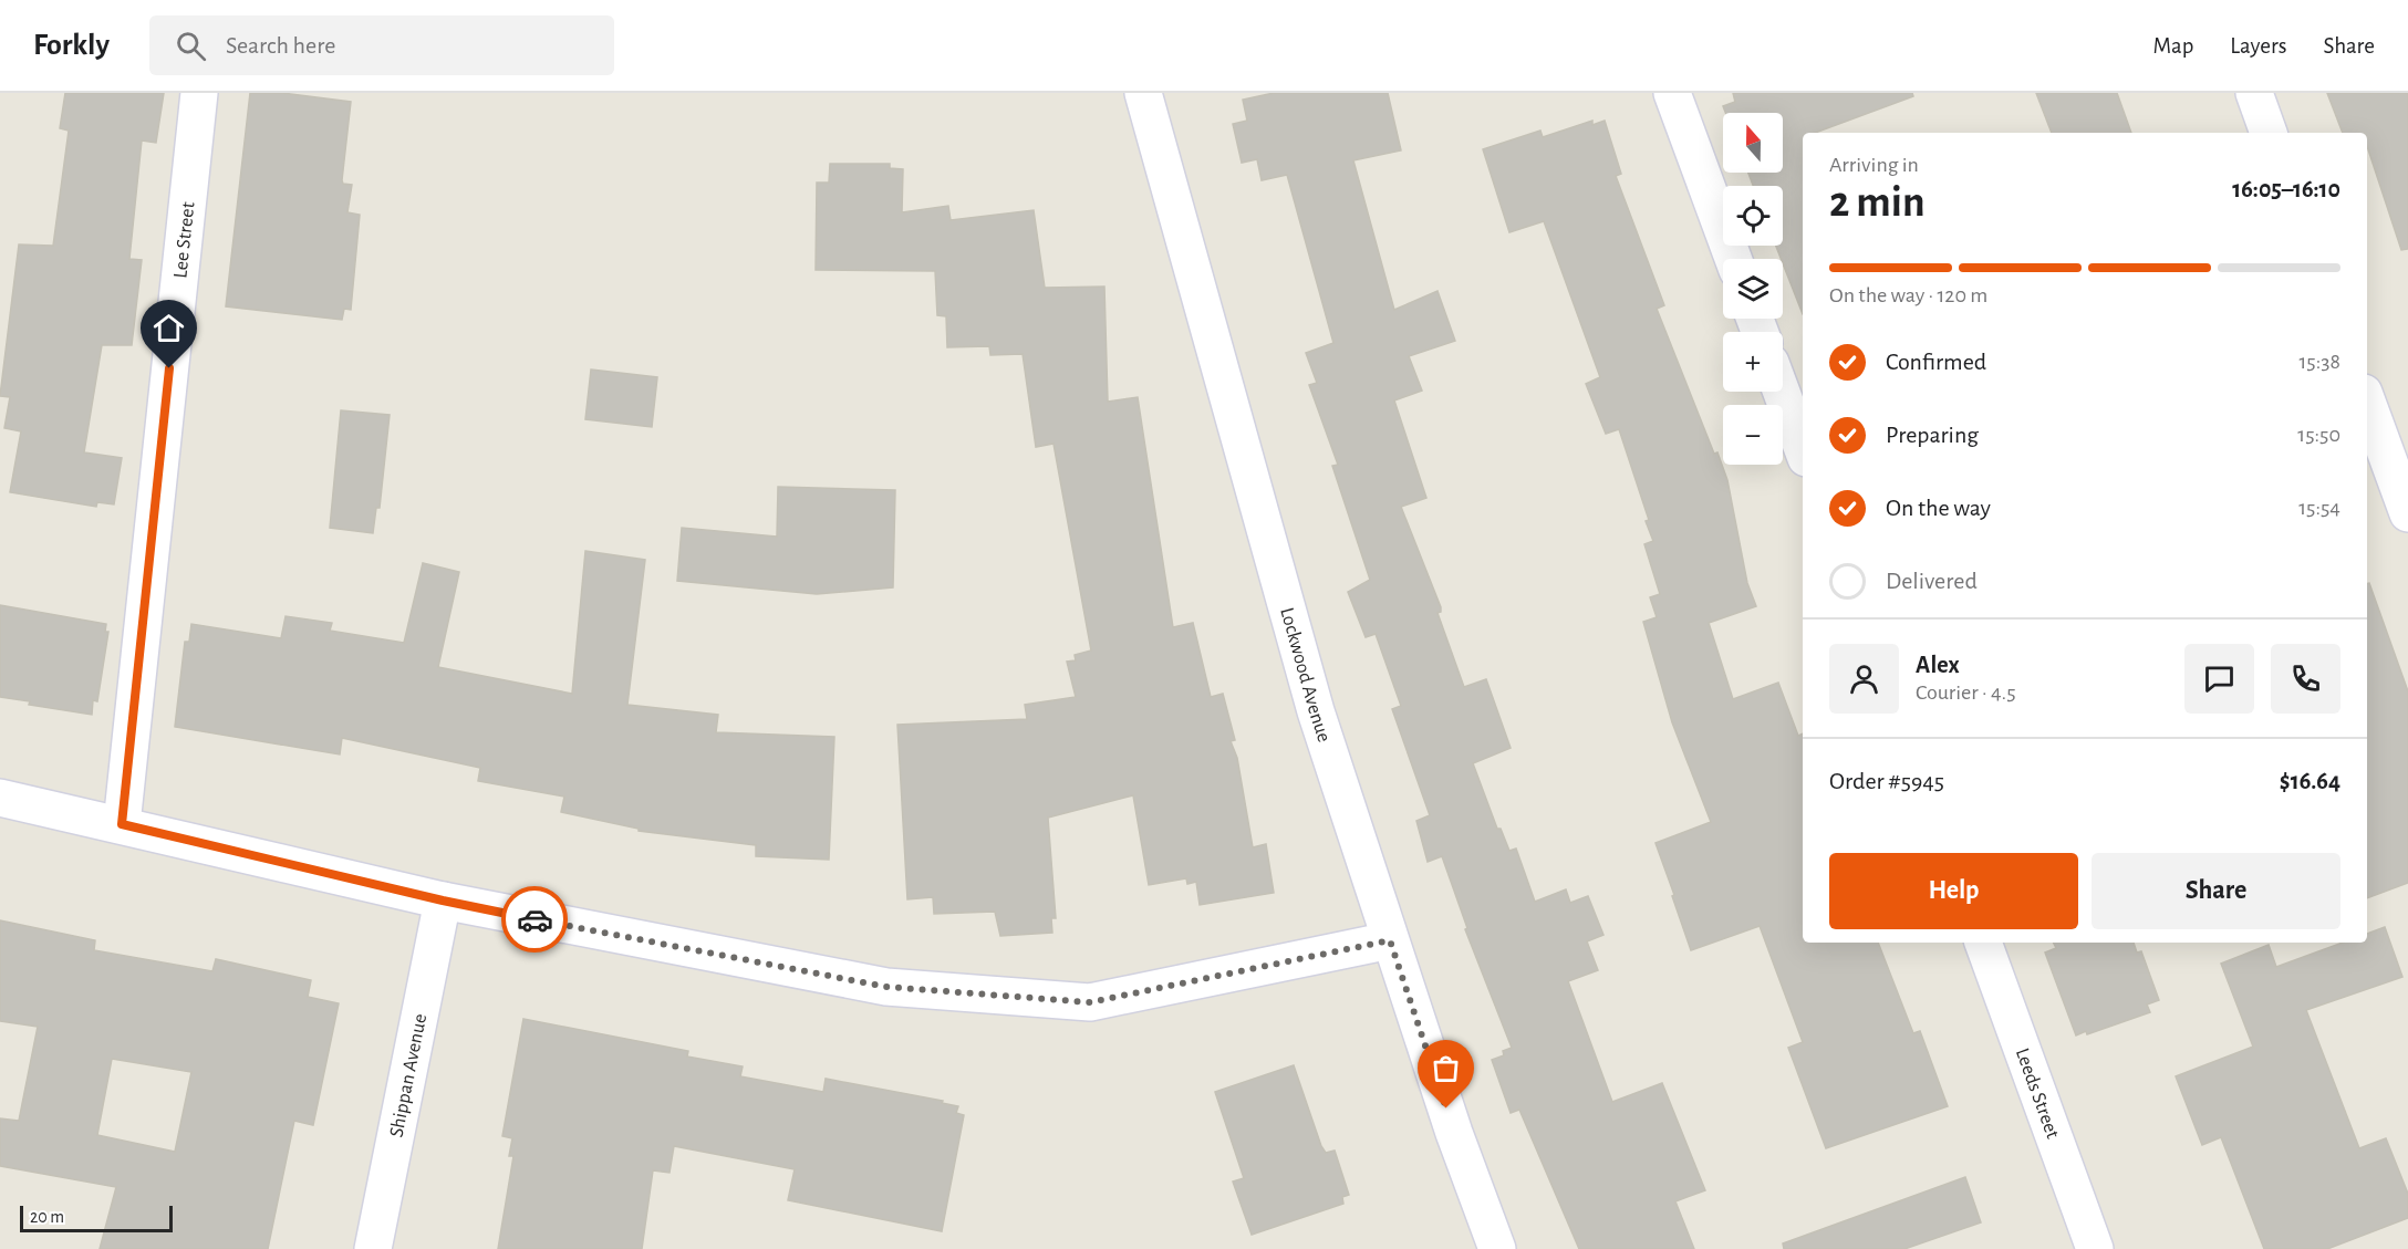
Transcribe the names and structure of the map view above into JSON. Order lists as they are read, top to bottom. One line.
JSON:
{"streets":{"street":["Lee Street","Lockwood Avenue","Shippan Avenue","Leeds Street"]},"scale_bar":"20 m","north":"top","page":{"header":"Forkly","search":"Search here","nav":["Map","Layers","Share"],"map_buttons":["+","−"],"heading":["2 min","Arriving in","16:05–16:10"],"panel":["Alex","Courier · 4.5","Order #5945","$16.64"],"bar":"On the way · 120 m","list":[["Confirmed","15:38"],["Preparing","15:50"],["On the way","15:54"],"Delivered"],"buttons":["Help","Share"],"scale":"20 m"}}
